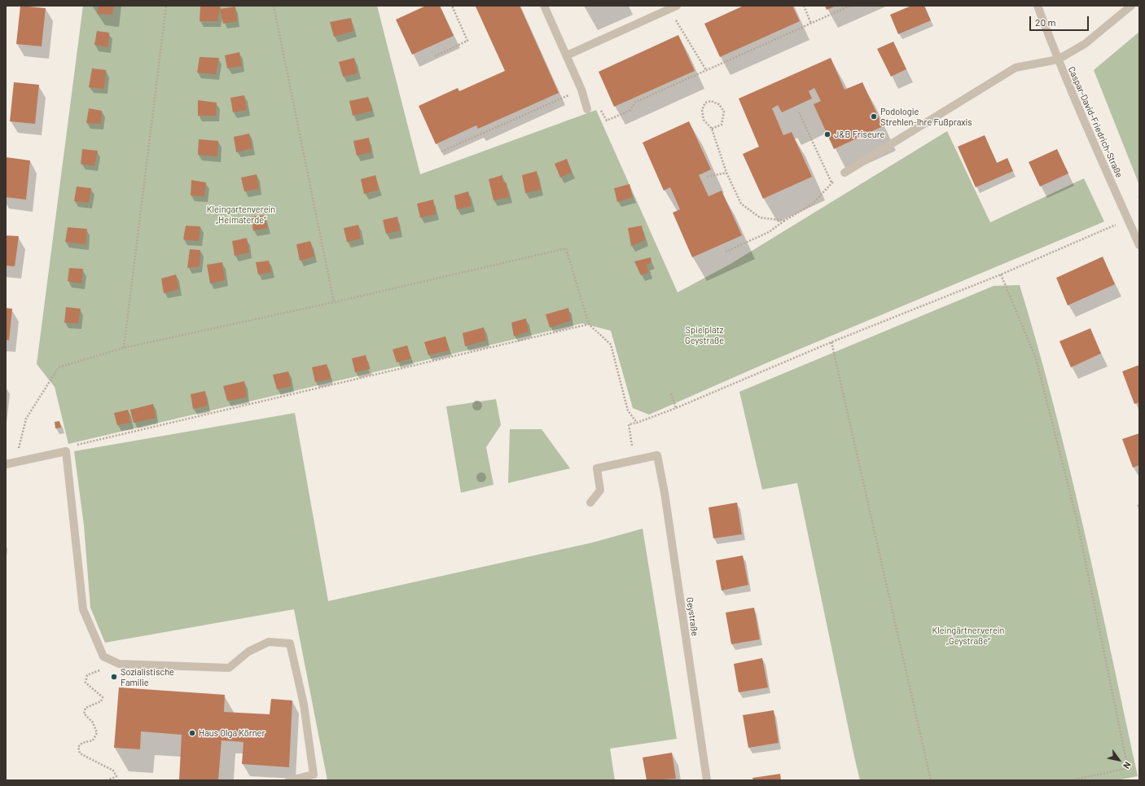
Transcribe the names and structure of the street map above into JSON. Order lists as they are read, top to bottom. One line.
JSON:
{"streets":{"street":["Caspar-David-Friedrich-Straße","Geystraße"]},"parks":["Kleingartenverein „Heimaterde“","Spielplatz Geystraße","Kleingärtnerverein „Geystraße“"],"places":["Podologie Strehlen-Ihre Fußpraxis","J&B Friseure","Sozialistische Familie","Haus Olga Körner"],"scale_bar":"20 m","north":"bottom right"}
